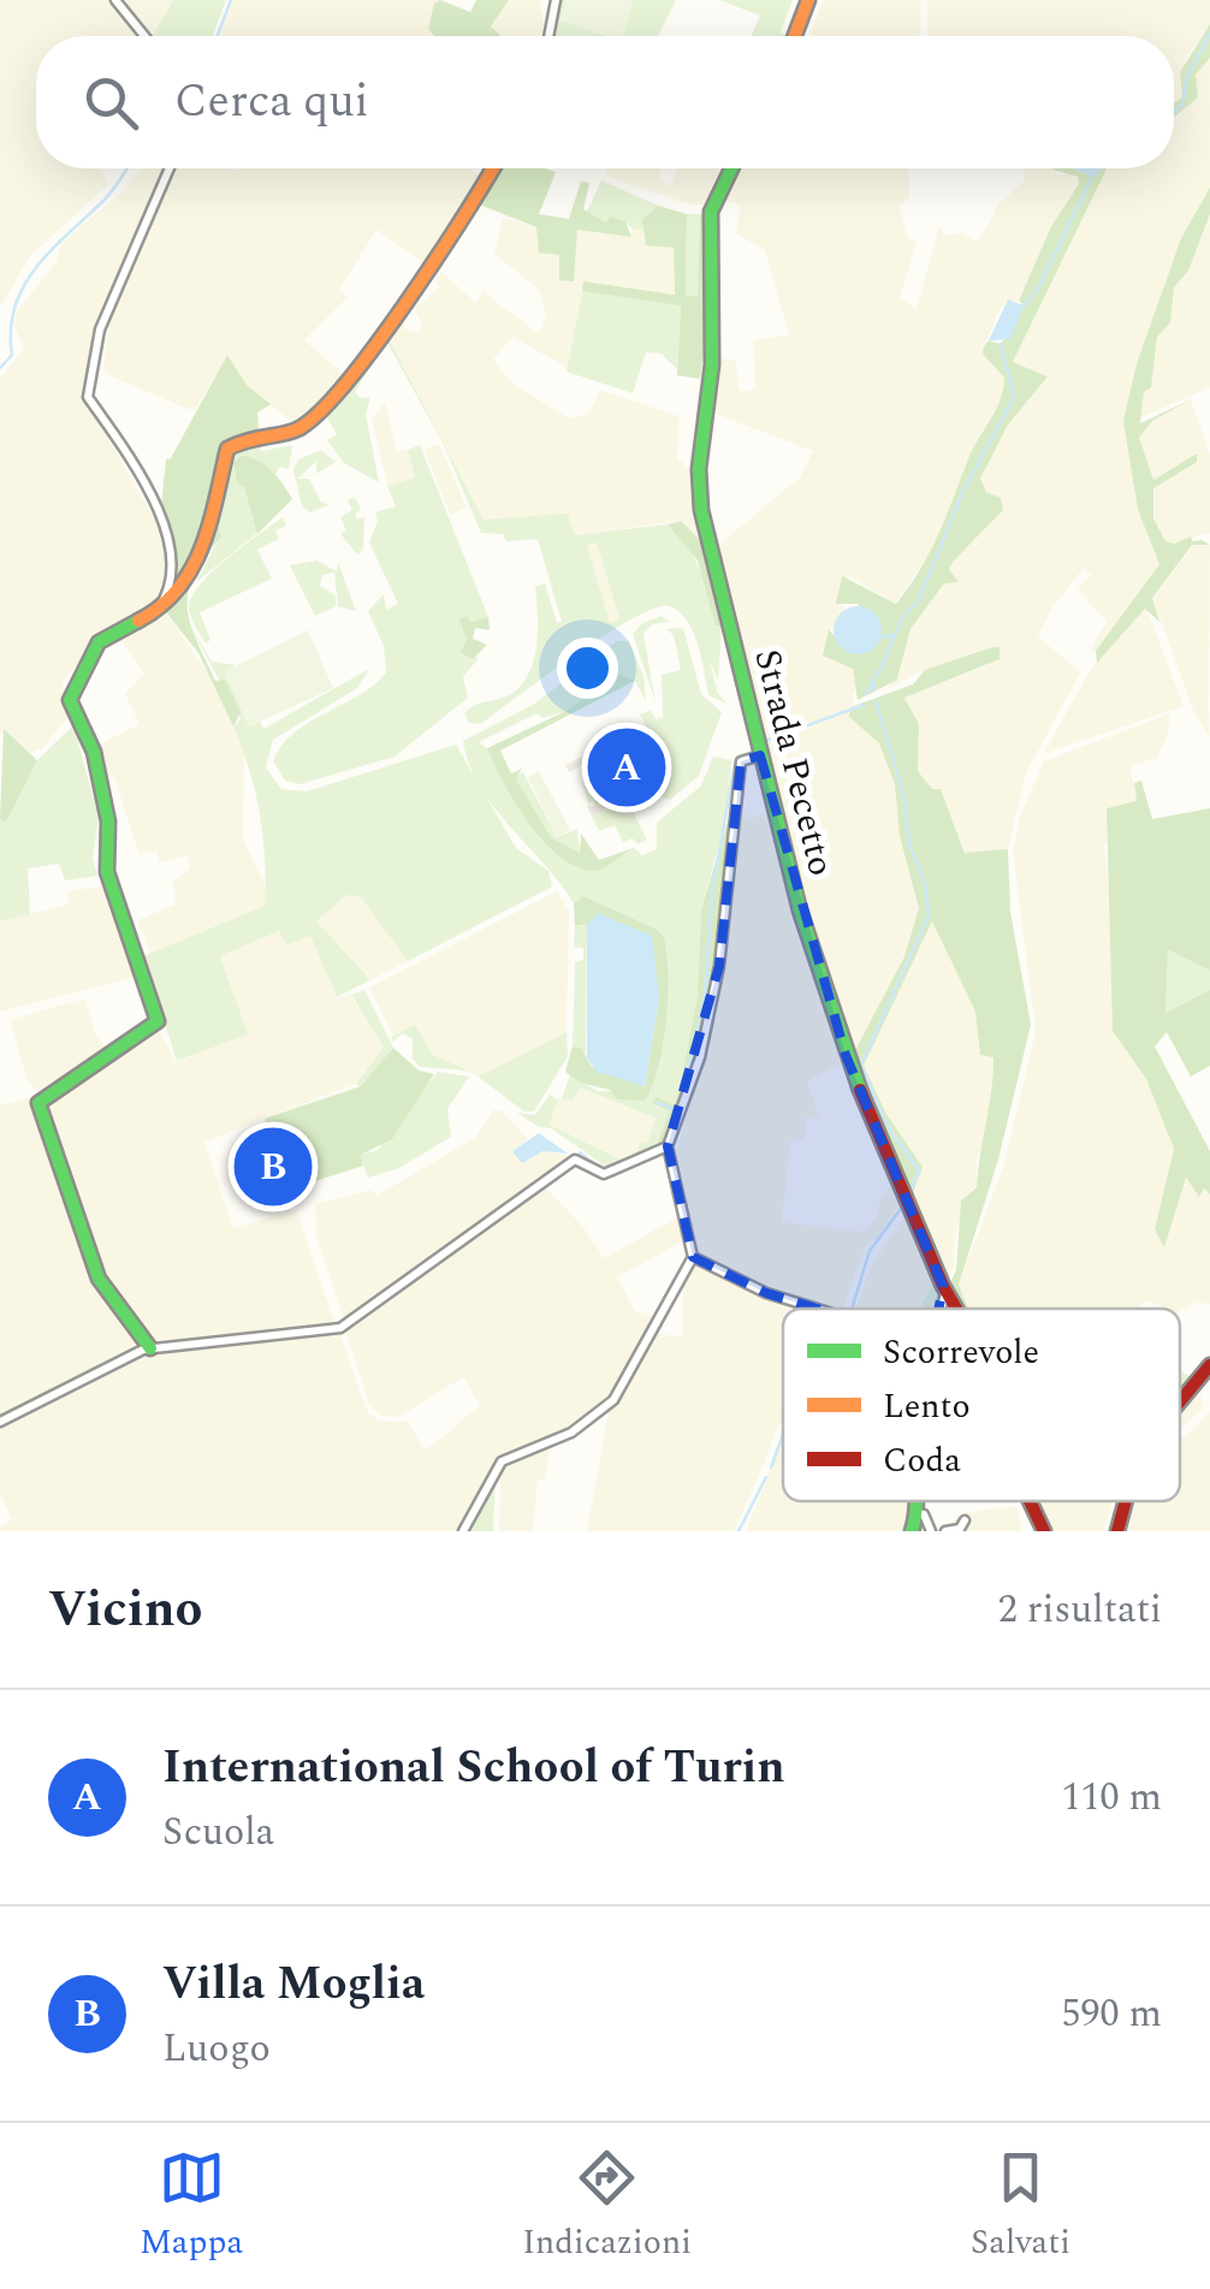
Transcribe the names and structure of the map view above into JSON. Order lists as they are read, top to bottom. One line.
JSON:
{"streets":{"street":["Strada Pecetto"]},"legend":["Scorrevole","Lento","Coda"],"page":{"search":"Cerca qui","pins":["A","B"],"heading":["Vicino","2 risultati"],"list":[{"mark":"A","name":"International School of Turin","note":"Scuola","value":"110 m"},{"mark":"B","name":"Villa Moglia","note":"Luogo","value":"590 m"}],"nav":["Mappa","Indicazioni","Salvati"]}}
